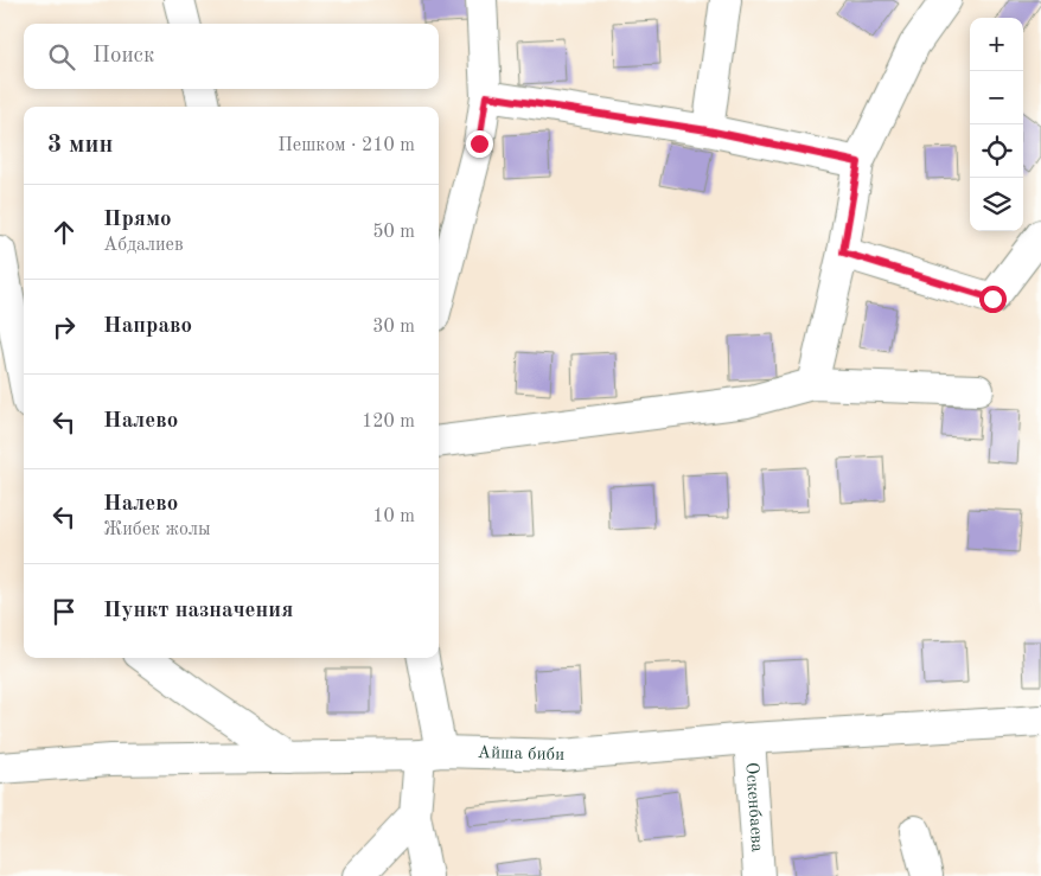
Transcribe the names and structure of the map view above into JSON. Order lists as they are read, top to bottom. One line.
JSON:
{"streets":{"street":["Айша биби","Оскенбаева"]},"crossings":[["Айша биби","Оскенбаева"]],"page":{"map_buttons":["+","−"],"search":"Поиск","heading":["3 мин","Пешком · 210 m"],"list":[["Прямо","Абдалиев","50 m"],["Направо","30 m"],["Налево","120 m"],["Налево","Жибек жолы","10 m"],"Пункт назначения"]}}
